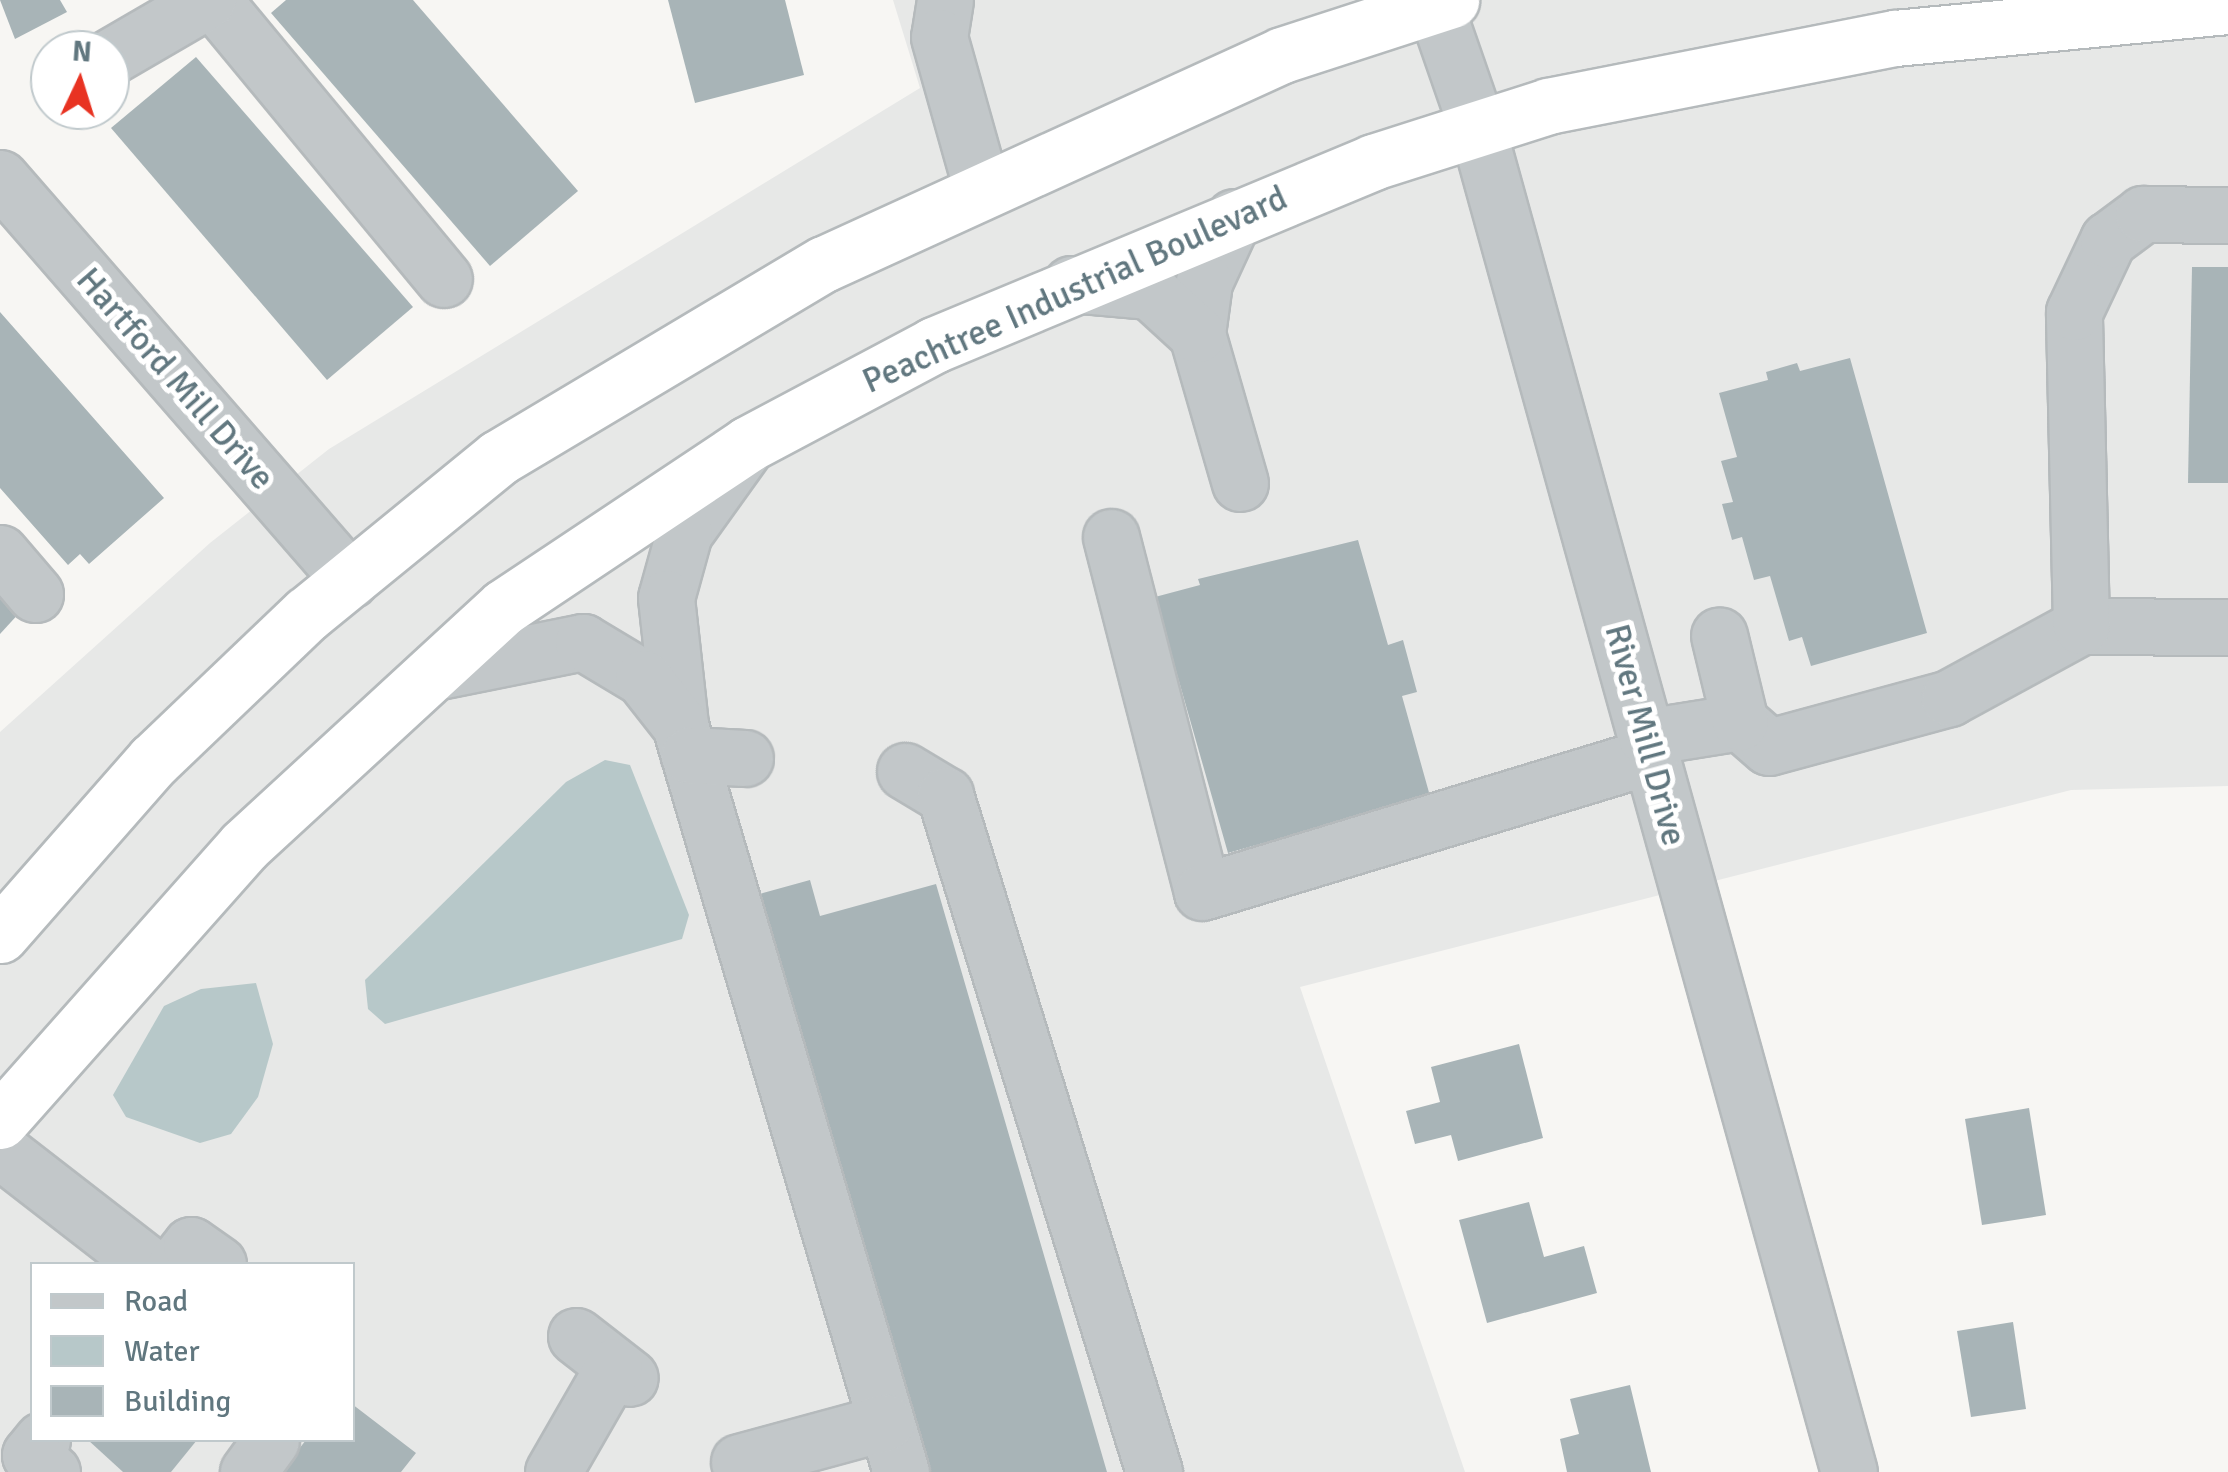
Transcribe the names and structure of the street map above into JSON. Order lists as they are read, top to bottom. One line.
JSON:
{"streets":{"highway":["Peachtree Industrial Boulevard"],"street":["Hartford Mill Drive","River Mill Drive"]},"crossings":[["Peachtree Industrial Boulevard","River Mill Drive"]],"legend":["Road","Water","Building"],"north":"top"}
